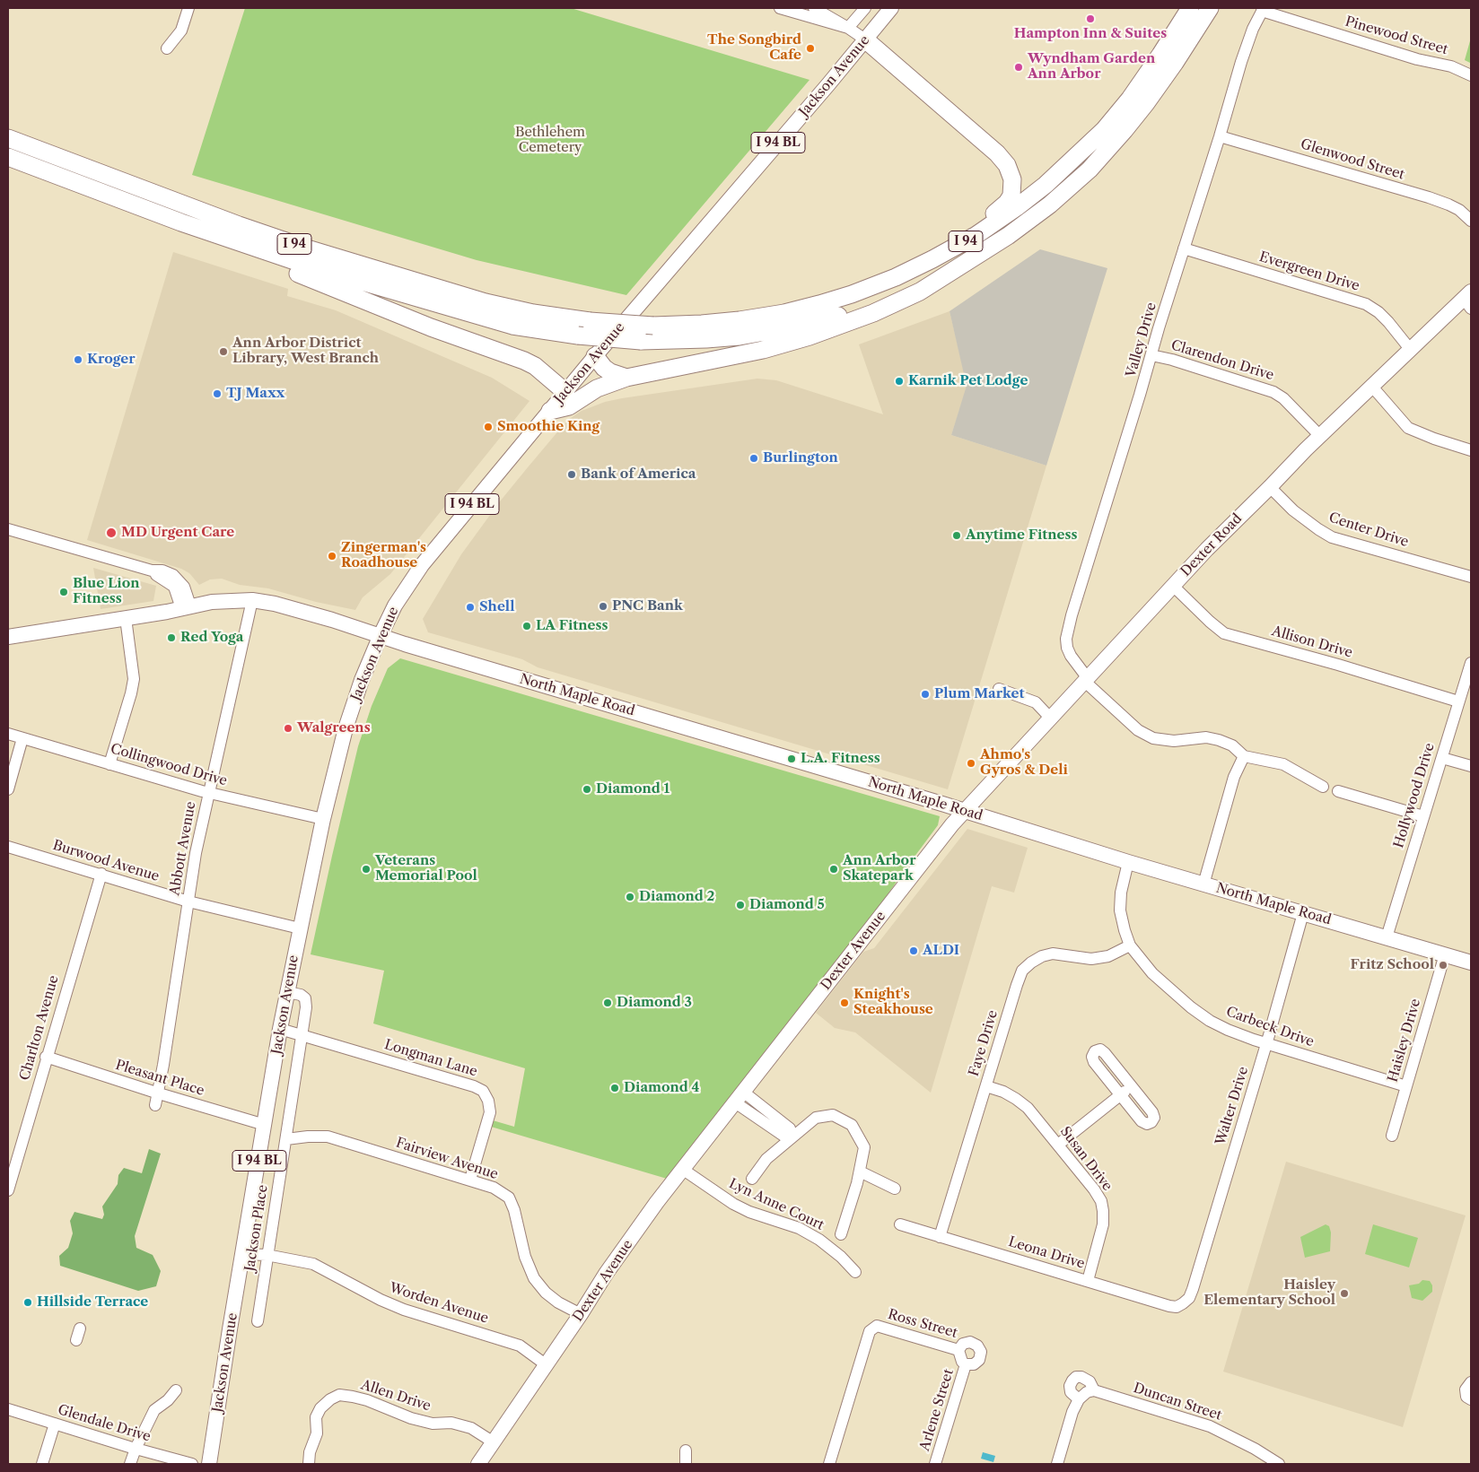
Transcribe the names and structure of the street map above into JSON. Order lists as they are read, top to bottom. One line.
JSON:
{"streets":{"highway":["I 94"],"main road":["Jackson Avenue","I 94 BL","Dexter Road","North Maple Road","Dexter Avenue"],"street":["Pinewood Street","Glenwood Street","Evergreen Drive","Valley Drive","Clarendon Drive","Center Drive","Allison Drive","Collingwood Drive","Hollywood Drive","Abbott Avenue","Burwood Avenue","Carbeck Drive","Charlton Avenue","Haisley Drive","Faye Drive","Longman Lane","Pleasant Place","Walter Drive","Fairview Avenue","Susan Drive","Lyn Anne Court","Jackson Place","Leona Drive","Worden Avenue","Ross Street","Allen Drive","Duncan Street","Arlene Street","Glendale Drive"]},"crossings":[["Pinewood Street","Valley Drive"],["Jackson Avenue","North Maple Road"],["Jackson Avenue","Collingwood Drive"],["Jackson Avenue","Burwood Avenue"],["Jackson Avenue","Longman Lane"],["Jackson Avenue","Pleasant Place"],["Jackson Avenue","Jackson Place"],["Jackson Avenue","Worden Avenue"],["Glenwood Street","Valley Drive"],["Evergreen Drive","Valley Drive"],["Evergreen Drive","Dexter Road"],["Valley Drive","Clarendon Drive"],["Valley Drive","Dexter Road"],["Clarendon Drive","Dexter Road"],["Center Drive","Dexter Road"],["Dexter Road","Allison Drive"],["Dexter Road","North Maple Road"],["Dexter Road","Dexter Avenue"],["Allison Drive","Hollywood Drive"],["North Maple Road","Hollywood Drive"],["North Maple Road","Abbott Avenue"],["North Maple Road","Dexter Avenue"],["North Maple Road","Carbeck Drive"],["North Maple Road","Haisley Drive"],["North Maple Road","Walter Drive"],["Collingwood Drive","Abbott Avenue"],["Abbott Avenue","Burwood Avenue"],["Abbott Avenue","Pleasant Place"],["Burwood Avenue","Charlton Avenue"],["Dexter Avenue","Fairview Avenue"],["Dexter Avenue","Lyn Anne Court"],["Dexter Avenue","Worden Avenue"],["Dexter Avenue","Allen Drive"],["Carbeck Drive","Haisley Drive"],["Carbeck Drive","Faye Drive"],["Carbeck Drive","Walter Drive"],["Charlton Avenue","Pleasant Place"],["Faye Drive","Susan Drive"],["Faye Drive","Leona Drive"],["Longman Lane","Fairview Avenue"],["Longman Lane","Jackson Place"],["Walter Drive","Leona Drive"],["Fairview Avenue","Jackson Place"],["Susan Drive","Leona Drive"],["Jackson Place","Worden Avenue"],["Ross Street","Arlene Street"]],"parks":["Bethlehem Cemetery"],"places":["Hampton Inn & Suites","The Songbird Cafe","Wyndham Garden Ann Arbor","Ann Arbor District Library, West Branch","Kroger","Karnik Pet Lodge","TJ Maxx","Smoothie King","Burlington","Bank of America","MD Urgent Care","Anytime Fitness","Zingerman's Roadhouse","Blue Lion Fitness","PNC Bank","Shell","LA Fitness","Red Yoga","Plum Market","Walgreens","L.A. Fitness","Ahmo's Gyros & Deli","Diamond 1","Veterans Memorial Pool","Ann Arbor Skatepark","Diamond 2","Diamond 5","ALDI","Fritz School","Diamond 3","Knight's Steakhouse","Diamond 4","Haisley Elementary School","Hillside Terrace"]}
